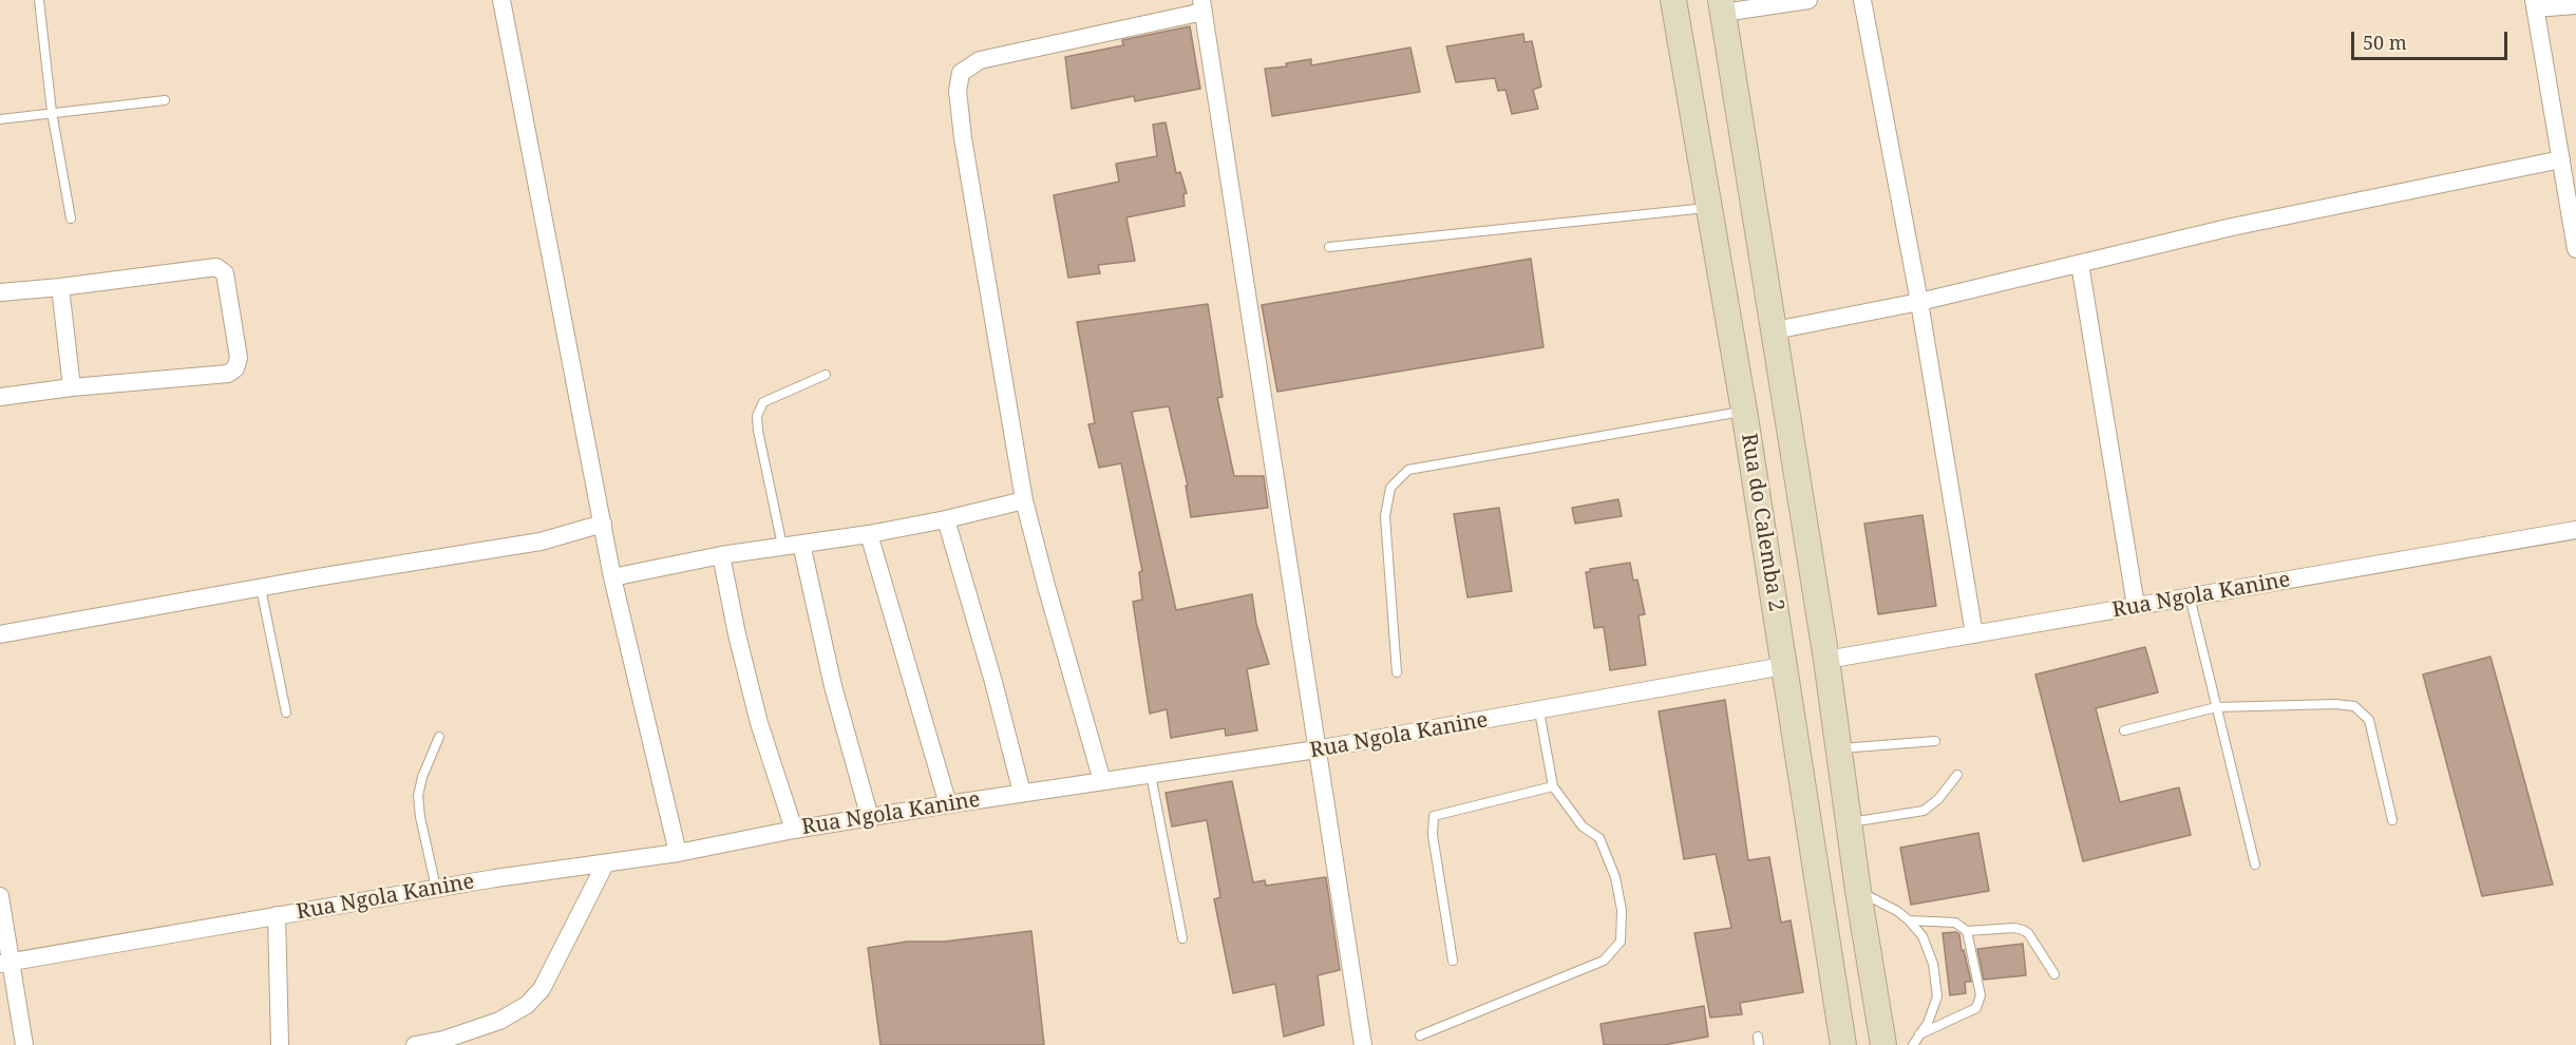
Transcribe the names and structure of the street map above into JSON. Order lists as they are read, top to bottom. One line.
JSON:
{"streets":{"main road":["Rua do Calemba 2"],"street":["Rua Ngola Kanine"]},"crossings":[["Rua do Calemba 2","Rua Ngola Kanine"]],"scale_bar":"50 m"}
